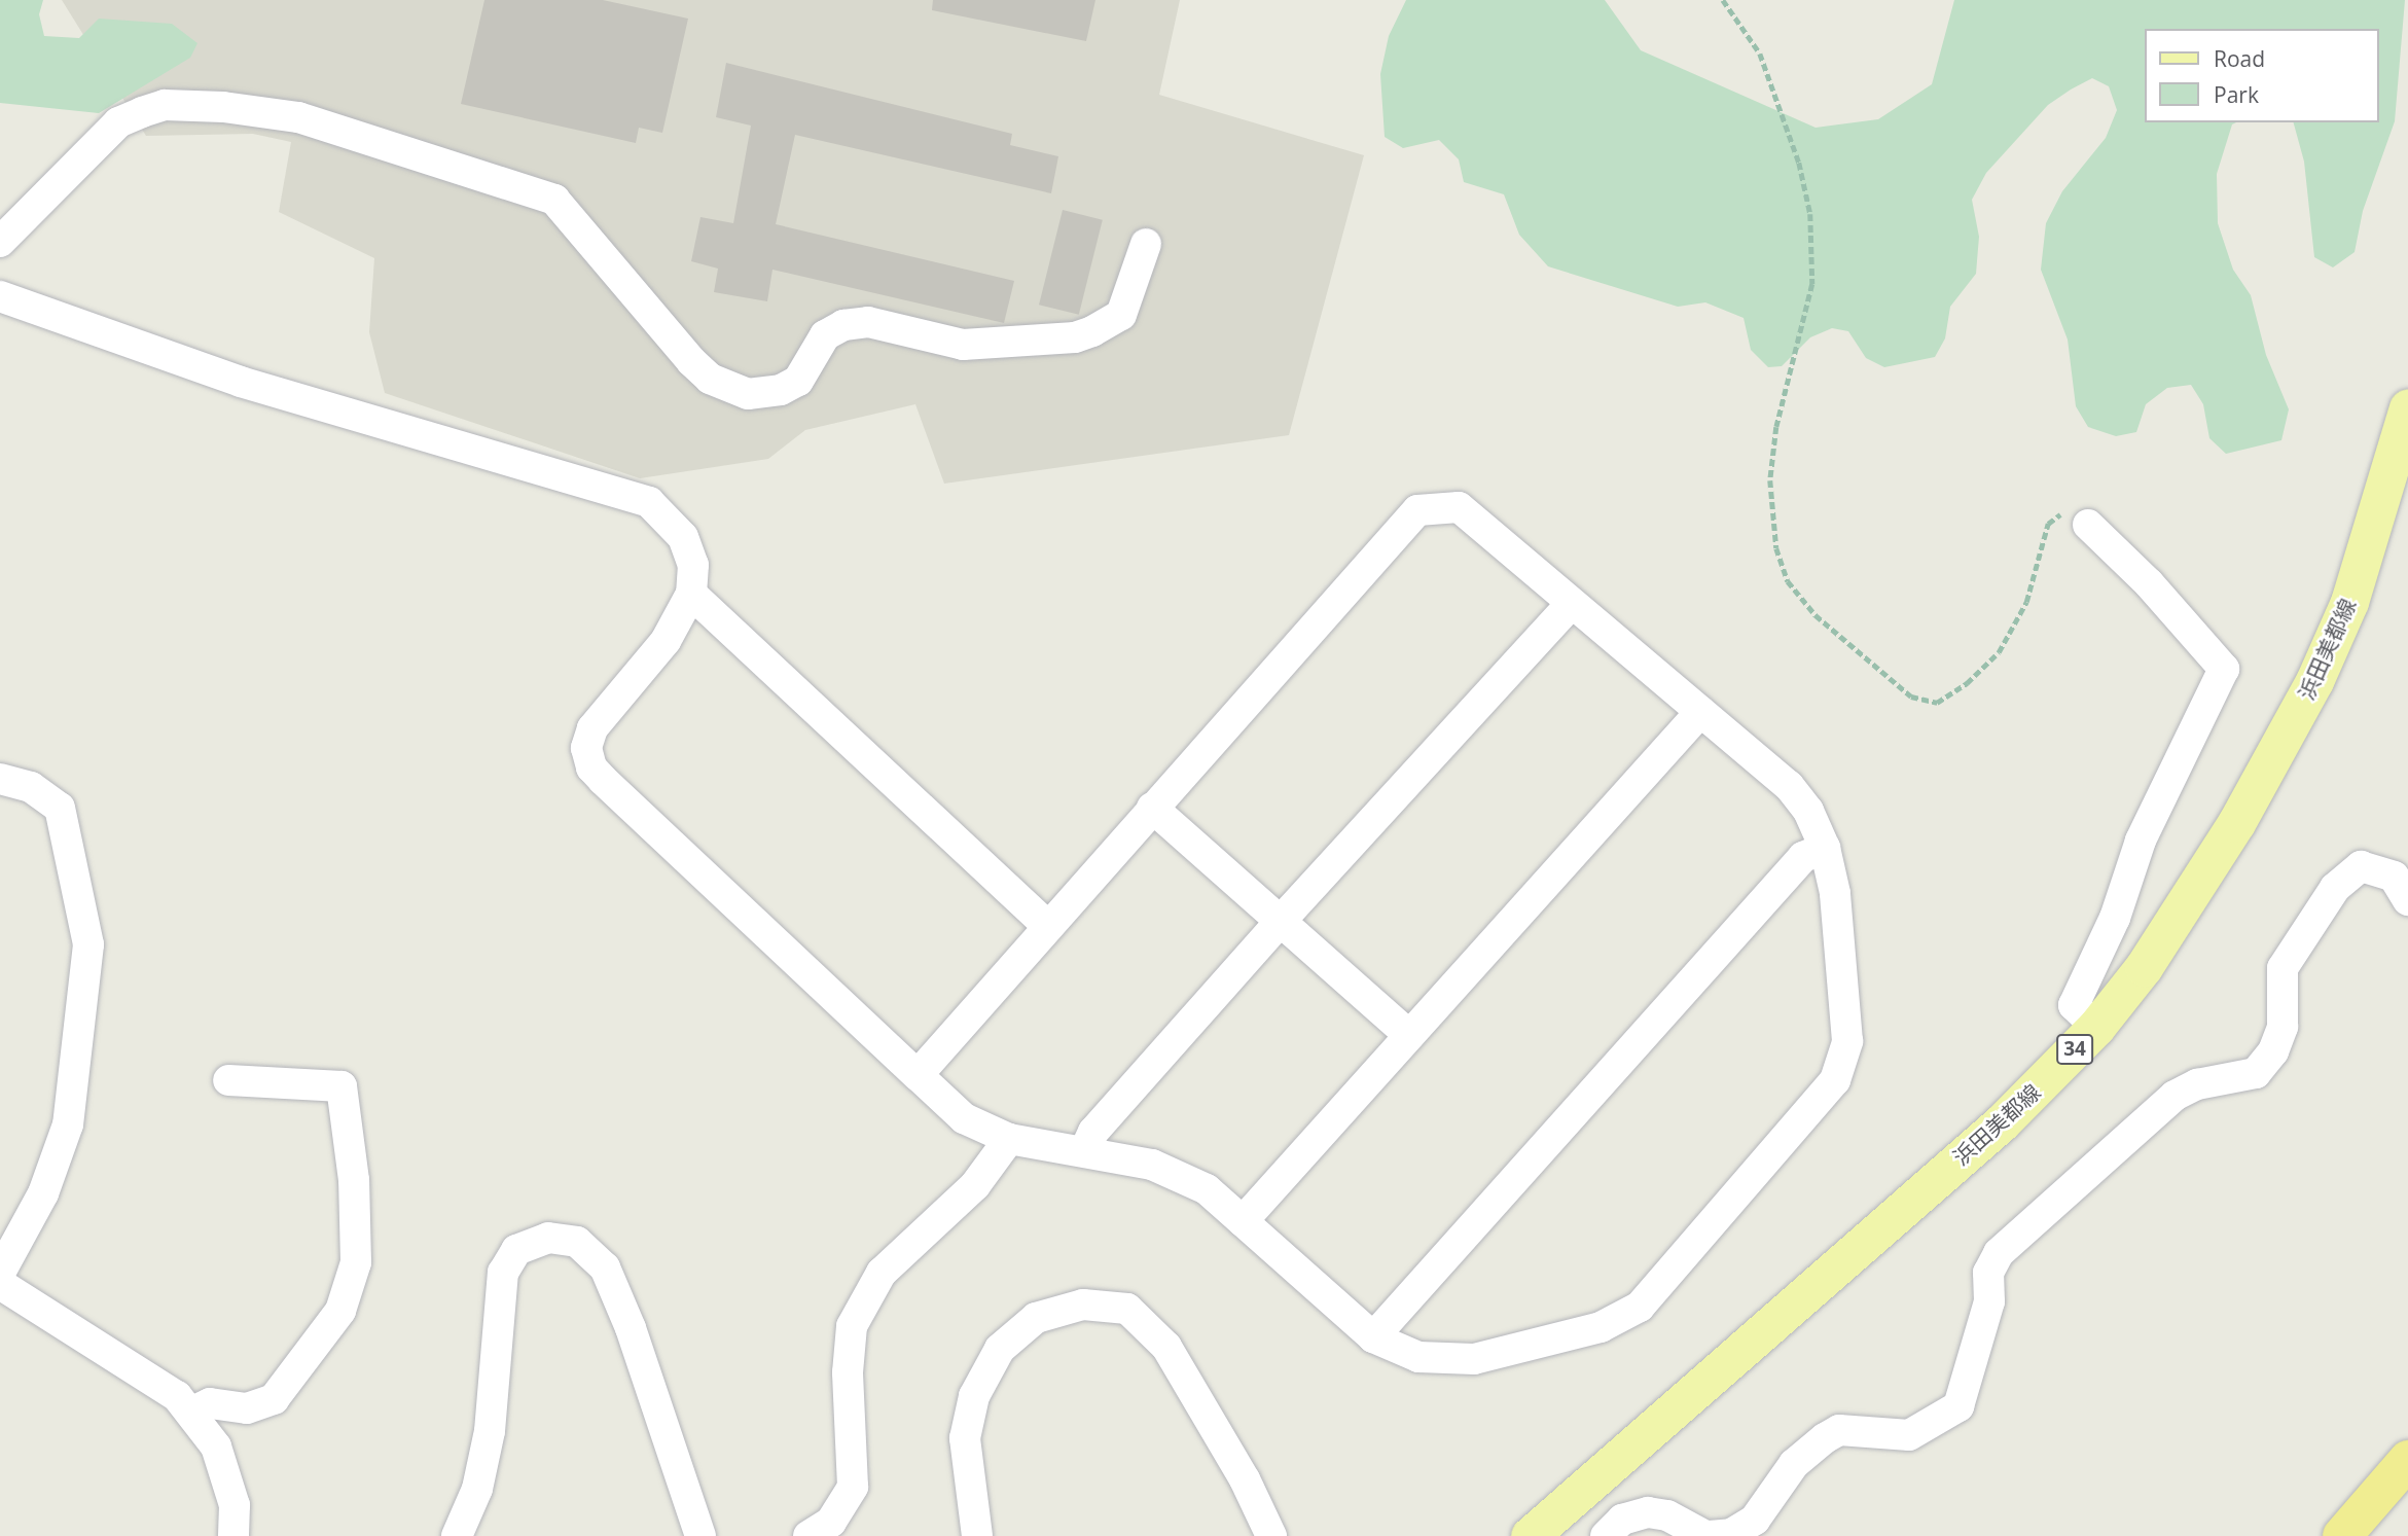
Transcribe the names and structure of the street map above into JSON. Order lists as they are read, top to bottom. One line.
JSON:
{"streets":{"main road":["浜田美都線","34"]},"legend":["Road","Park"]}
